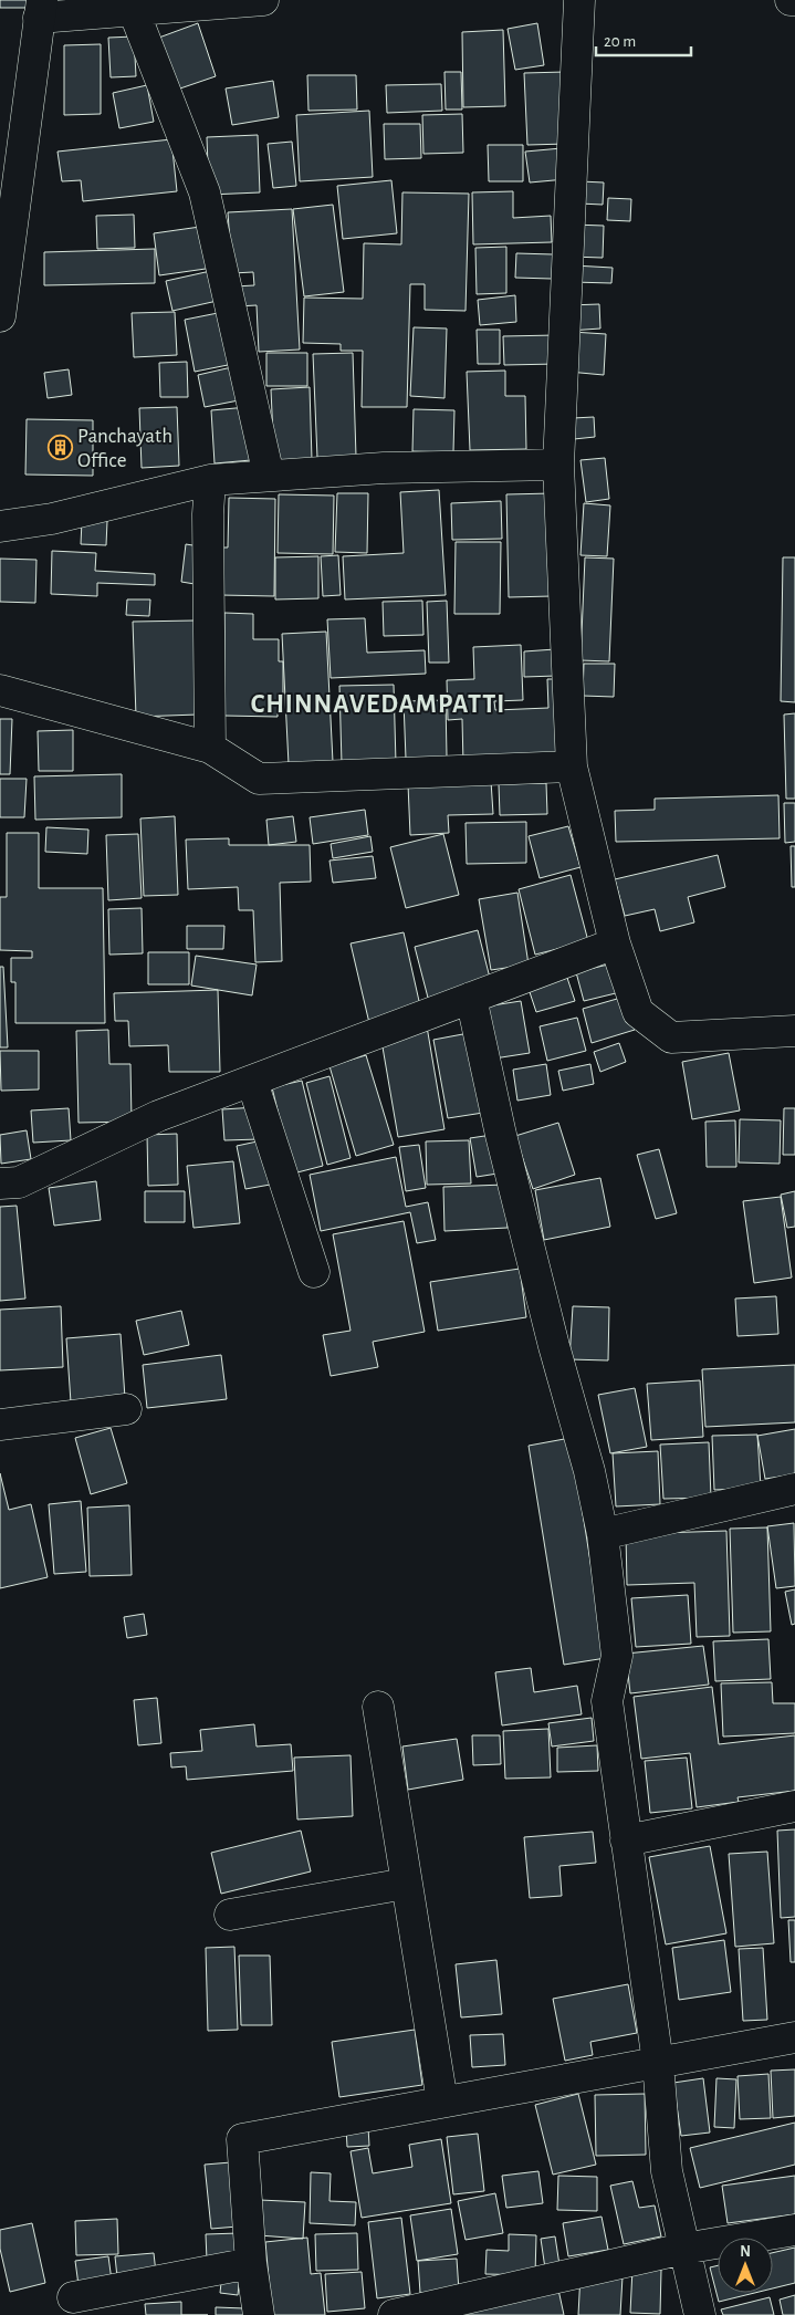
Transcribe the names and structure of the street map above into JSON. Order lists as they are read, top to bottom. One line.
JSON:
{"districts":["CHINNAVEDAMPATTI"],"places":{"building":["Panchayath Office"]},"scale_bar":"20 m","north":"top"}
